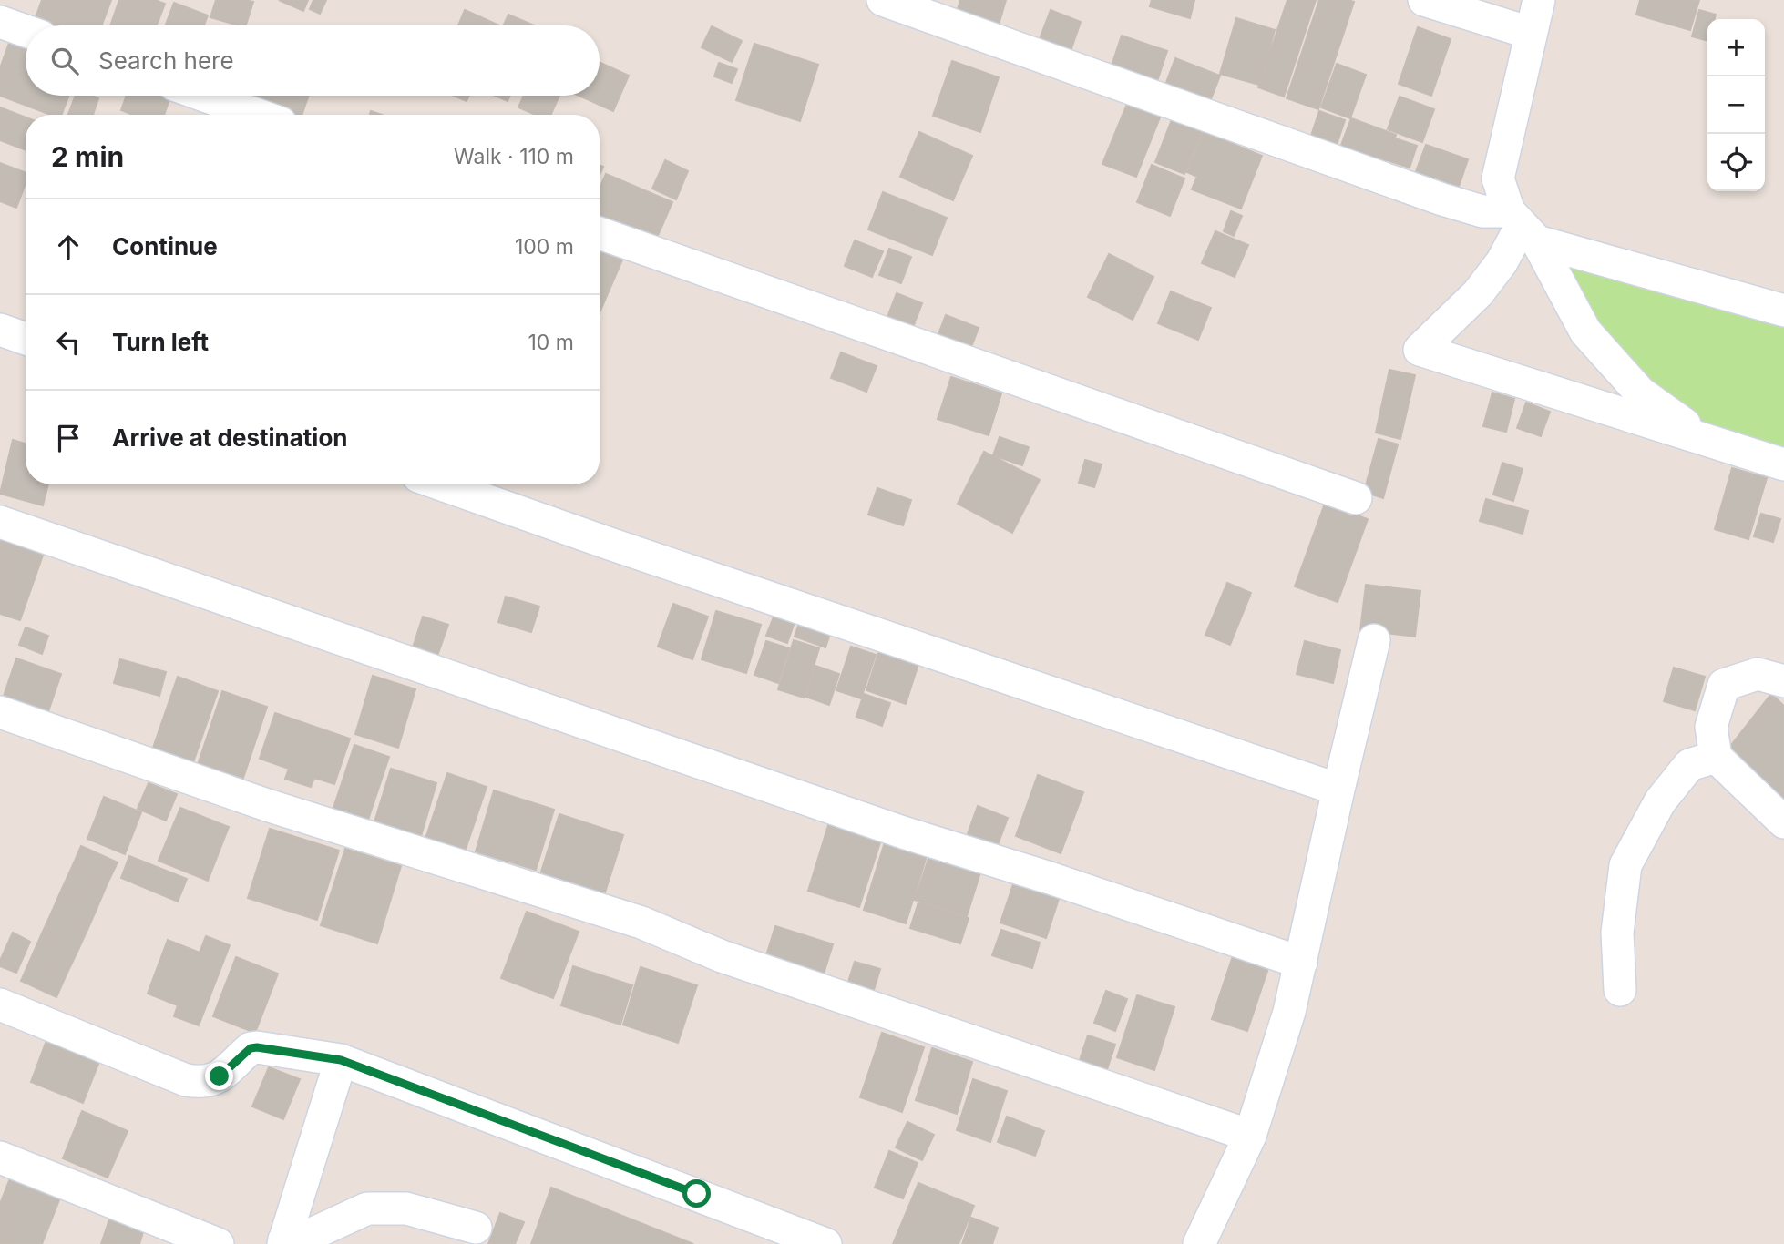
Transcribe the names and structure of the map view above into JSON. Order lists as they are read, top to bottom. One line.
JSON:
{"page":{"map_buttons":["+","−"],"search":"Search here","heading":["2 min","Walk · 110 m"],"list":[["Continue","100 m"],["Turn left","10 m"],"Arrive at destination"]}}
